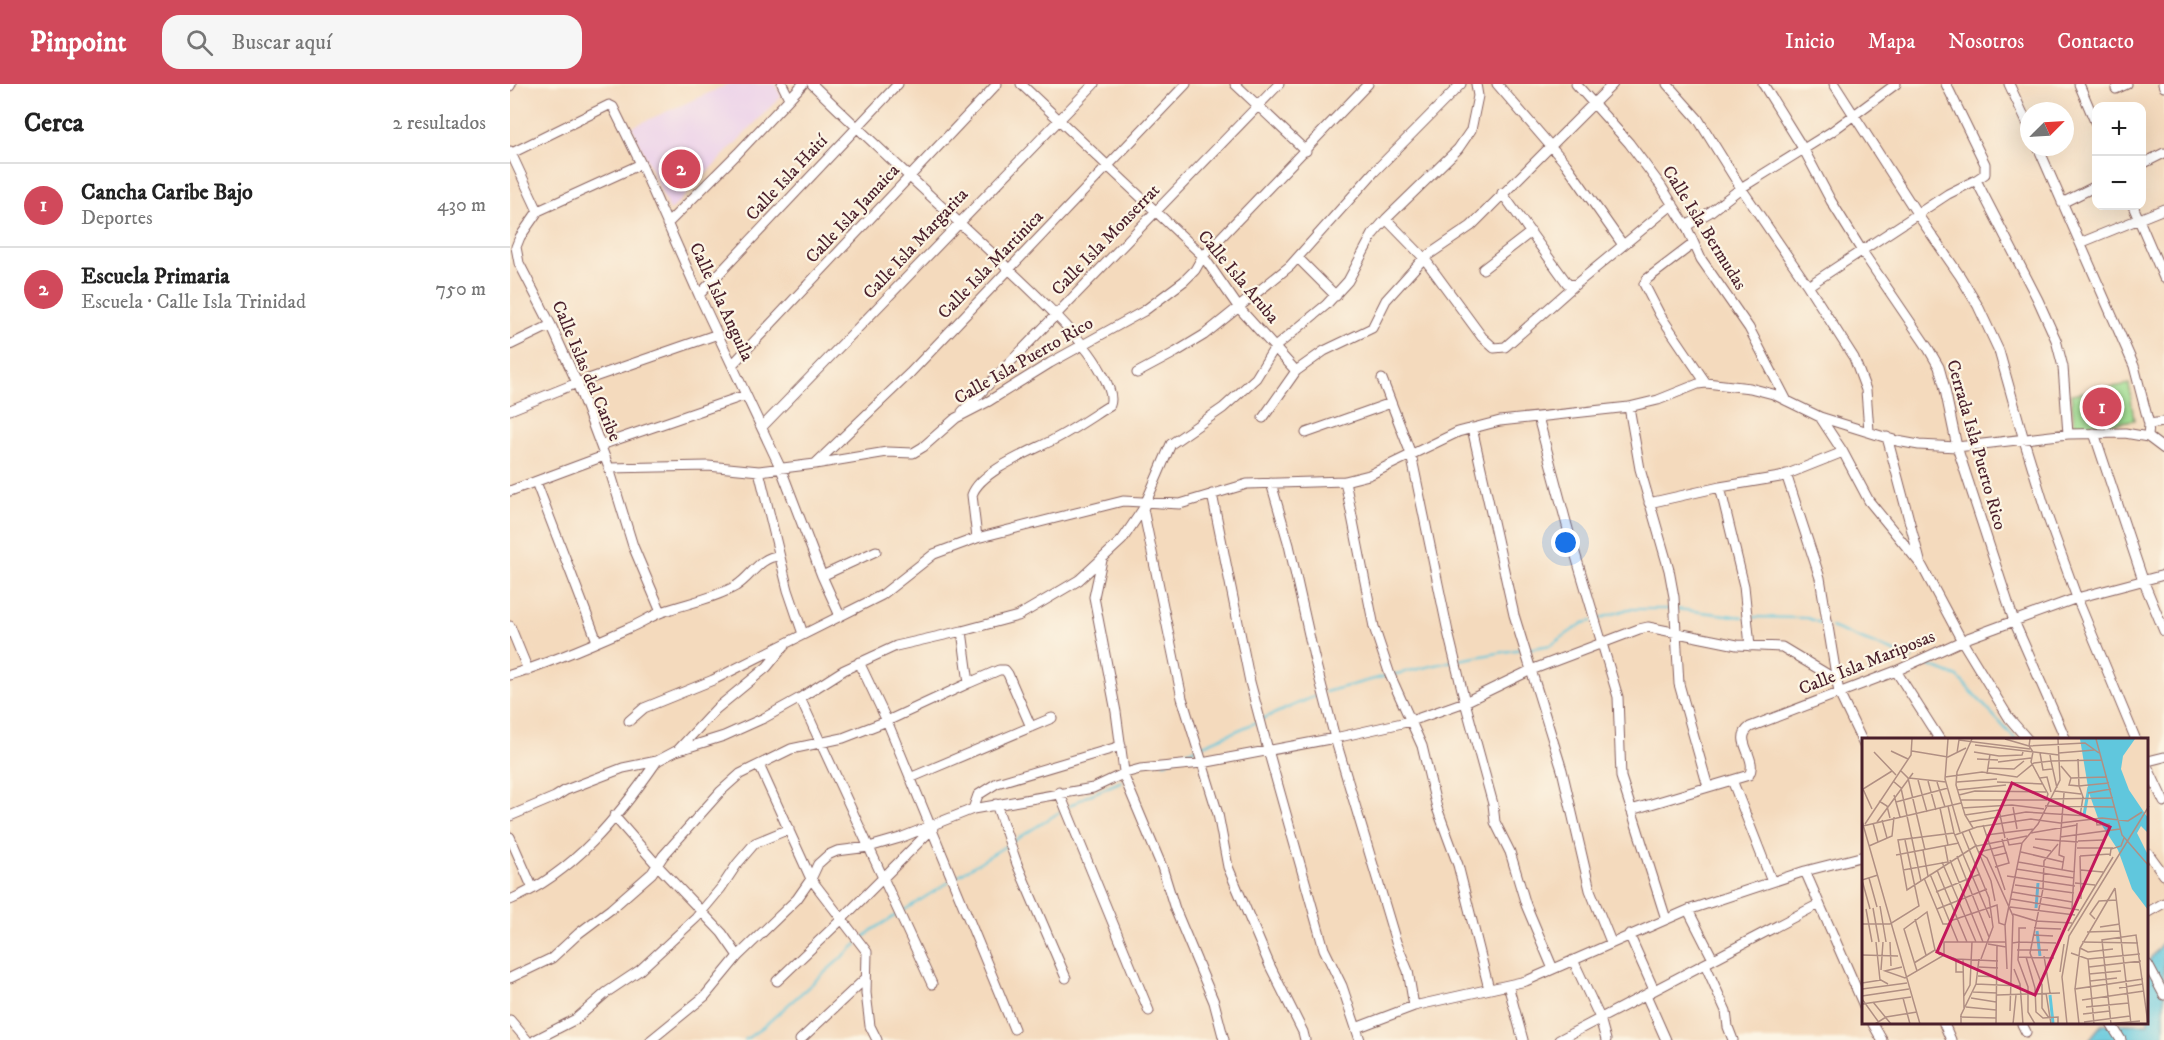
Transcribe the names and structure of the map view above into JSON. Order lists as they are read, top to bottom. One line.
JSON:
{"streets":{"street":["Calle Isla Haití","Calle Isla Jamaica","Calle Isla Bermudas","Calle Isla Monserrat","Calle Isla Margarita","Calle Isla Martinica","Calle Isla Aruba","Calle Isla Anguila","Calle Isla Puerto Rico","Calle Islas del Caribe","Cerrada Isla Puerto Rico","Calle Isla Mariposas"]},"crossings":[["Calle Isla Haití","Calle Isla Anguila"],["Calle Isla Jamaica","Calle Isla Anguila"],["Calle Isla Monserrat","Calle Isla Aruba"],["Calle Isla Monserrat","Calle Isla Puerto Rico"],["Calle Isla Margarita","Calle Isla Aruba"],["Calle Isla Margarita","Calle Isla Anguila"],["Calle Isla Martinica","Calle Isla Aruba"],["Calle Isla Martinica","Calle Isla Puerto Rico"],["Calle Isla Aruba","Calle Isla Puerto Rico"],["Calle Isla Anguila","Calle Isla Puerto Rico"],["Calle Isla Puerto Rico","Calle Islas del Caribe"],["Cerrada Isla Puerto Rico","Calle Isla Mariposas"]],"north":"top right","page":{"header":"Pinpoint","search":"Buscar aquí","nav":["Inicio","Mapa","Nosotros","Contacto"],"heading":["Cerca","2 resultados"],"map_buttons":["+","−"],"pins":["2","1"],"list":[{"mark":"1","name":"Cancha Caribe Bajo","note":"Deportes","value":"430 m"},{"mark":"2","name":"Escuela Primaria","note":"Escuela · Calle Isla Trinidad","value":"750 m"}]}}
